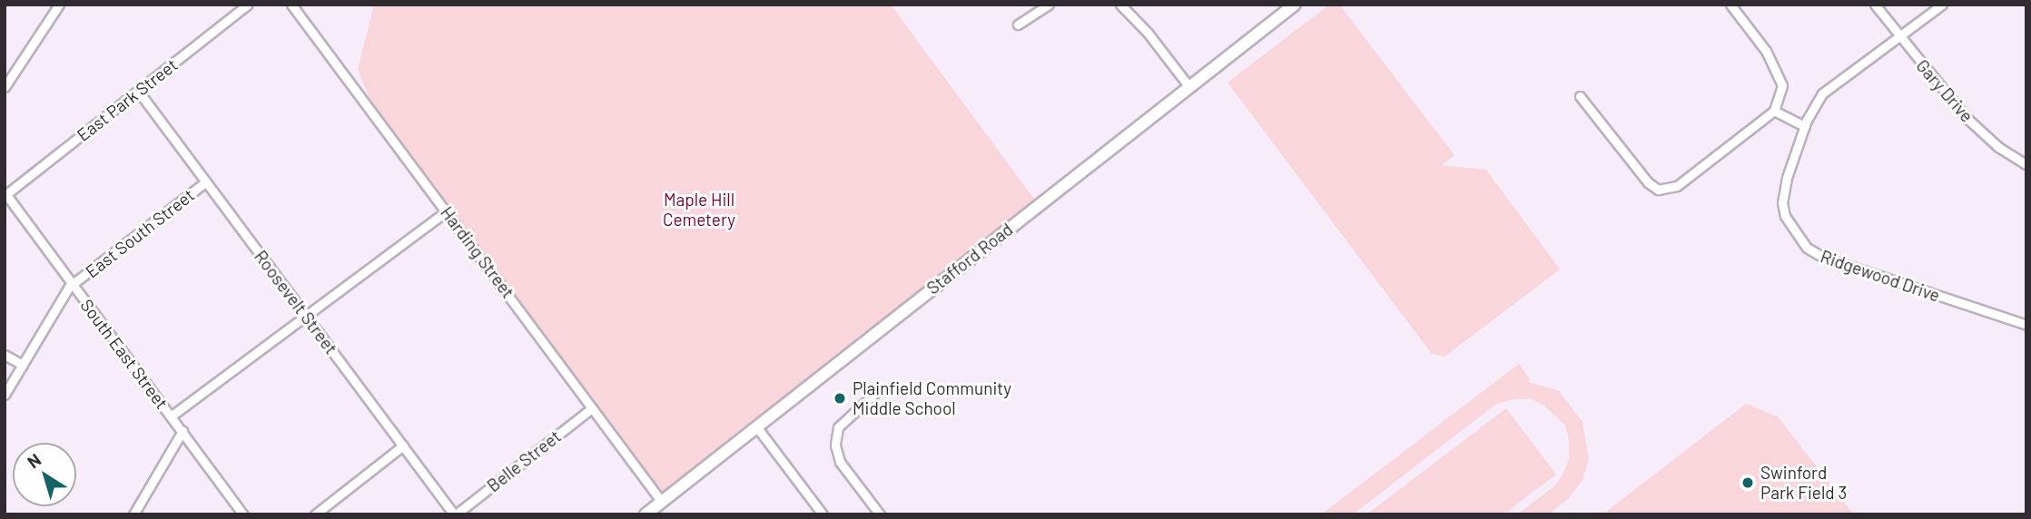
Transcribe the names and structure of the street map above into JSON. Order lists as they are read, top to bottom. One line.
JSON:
{"streets":{"street":["Gary Drive","East Park Street","East South Street","Harding Street","Stafford Road","Ridgewood Drive","Roosevelt Street","South East Street","Belle Street"]},"crossings":[["Gary Drive","Ridgewood Drive"],["East Park Street","Roosevelt Street"],["East Park Street","South East Street"],["East South Street","Roosevelt Street"],["East South Street","South East Street"],["Harding Street","Stafford Road"],["Harding Street","Belle Street"],["Roosevelt Street","Belle Street"]],"parks":["Maple Hill Cemetery"],"places":["Plainfield Community Middle School","Swinford Park Field 3"],"north":"top left"}
